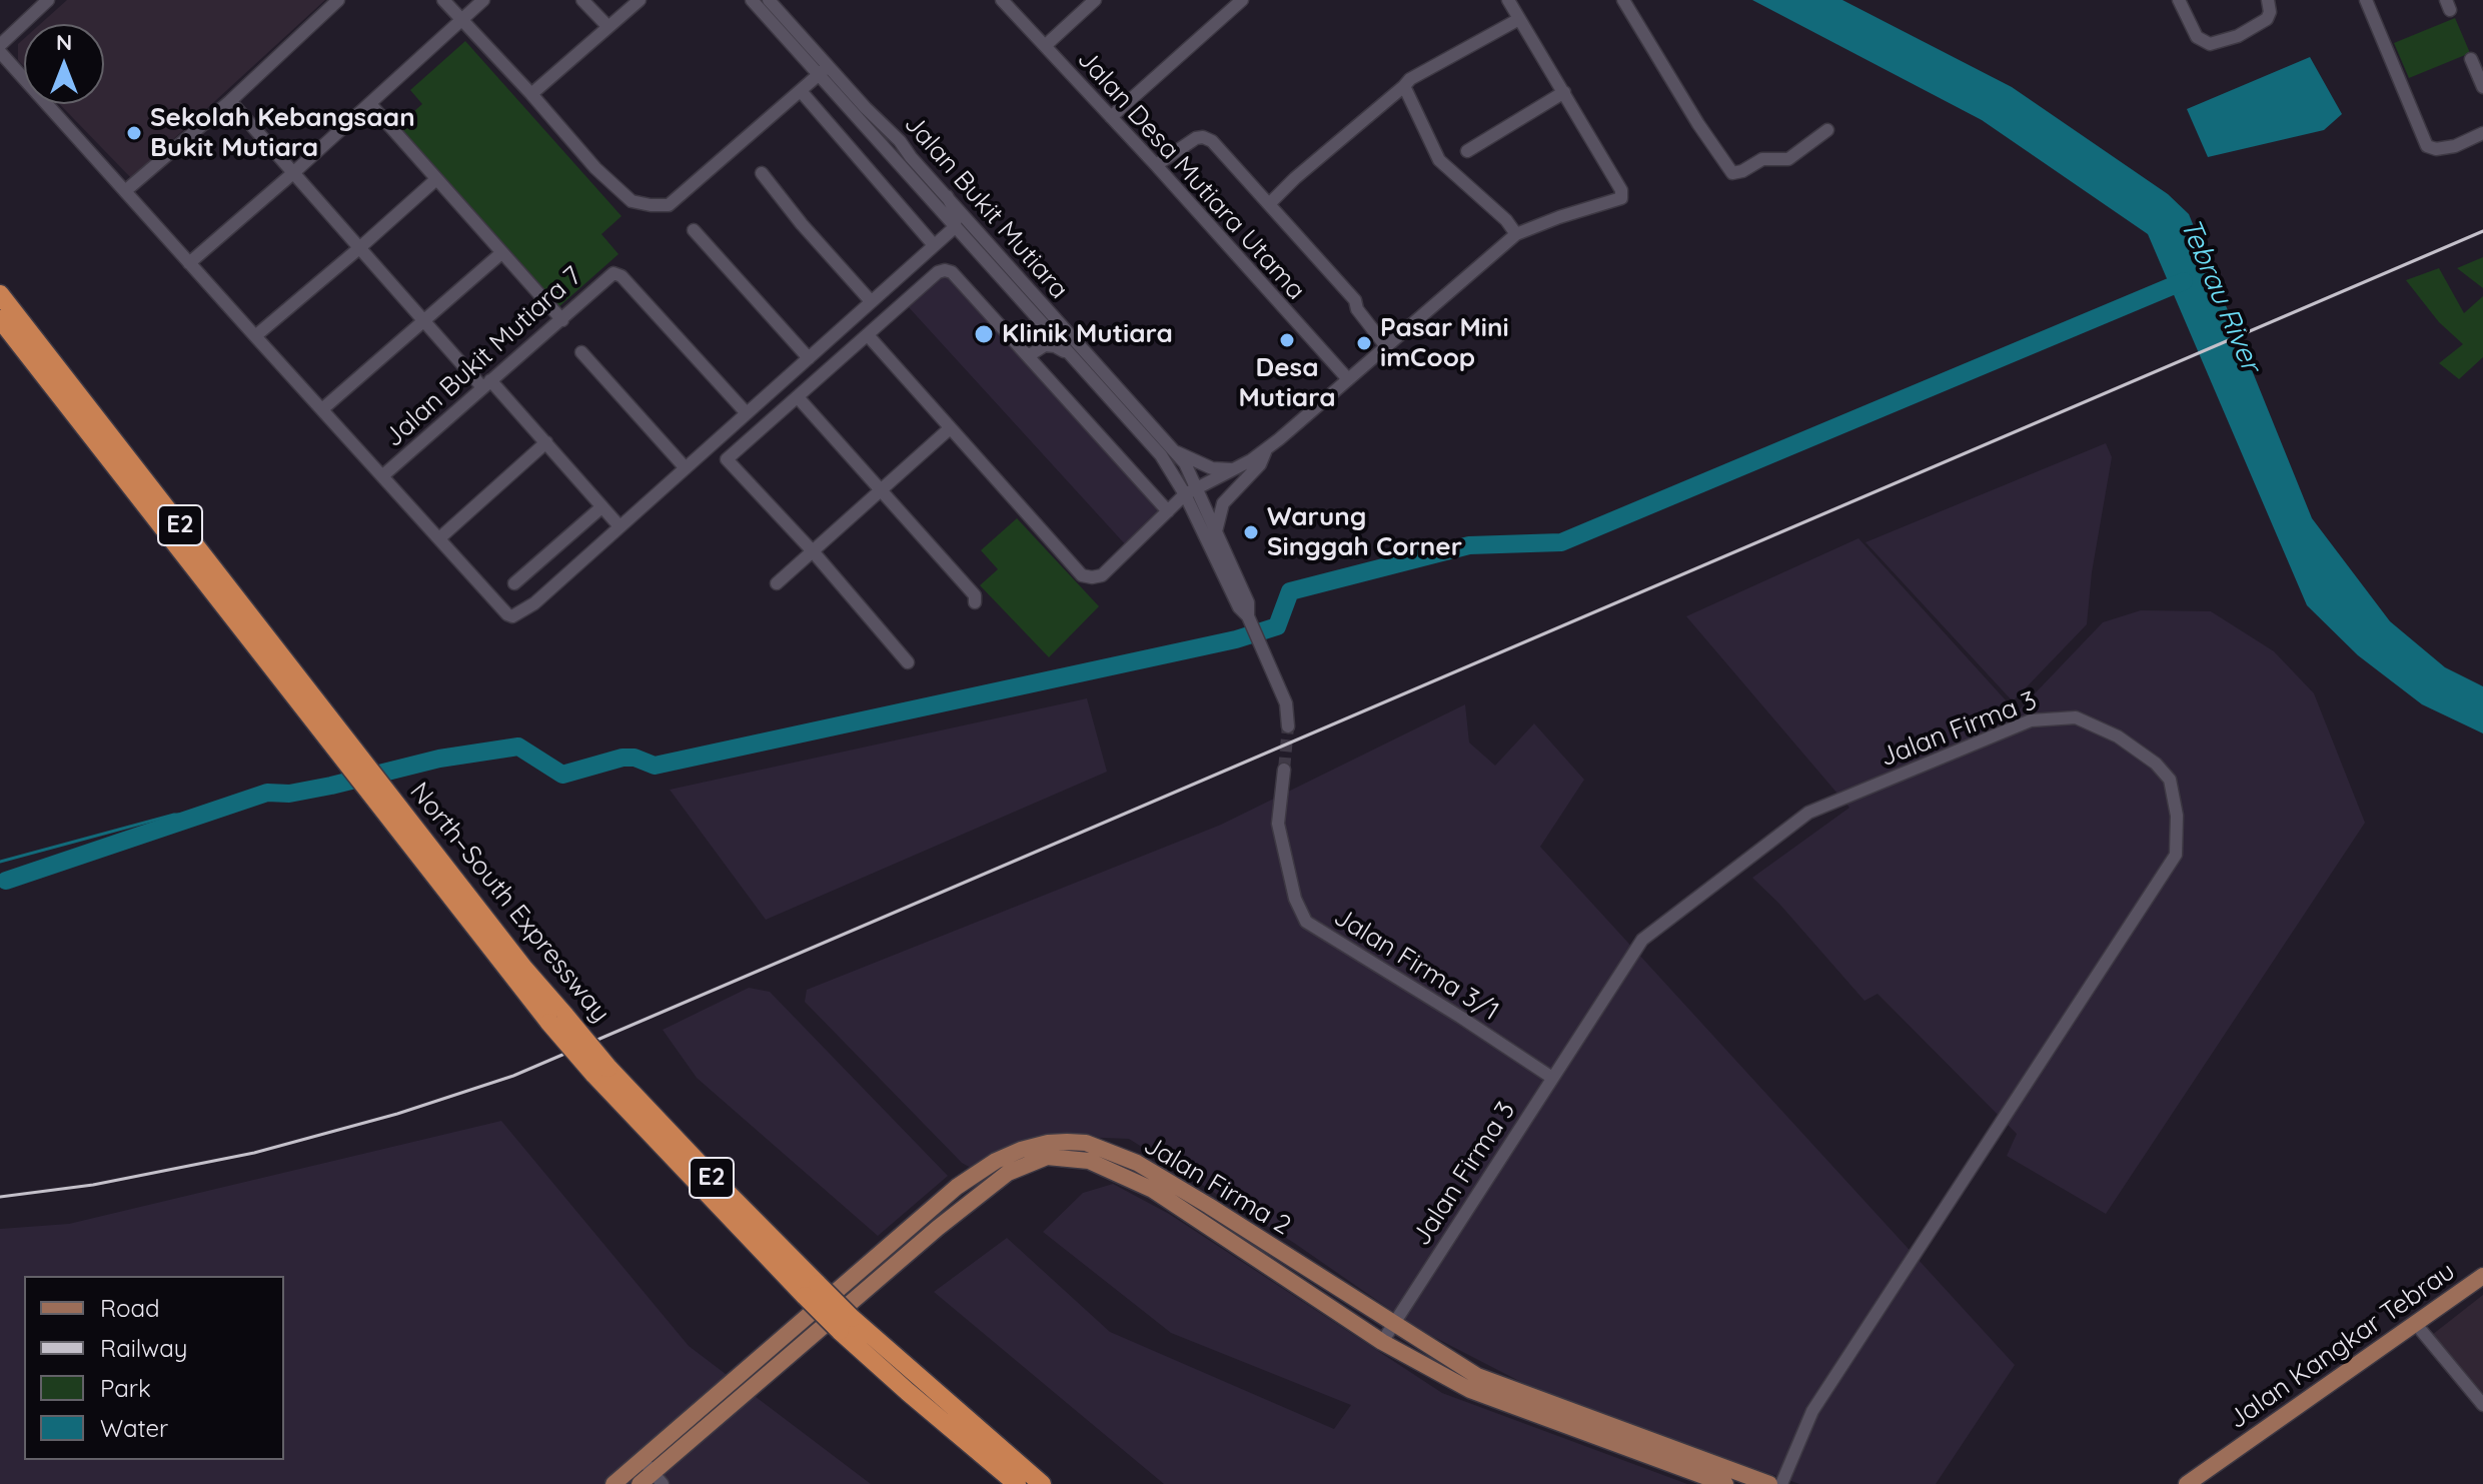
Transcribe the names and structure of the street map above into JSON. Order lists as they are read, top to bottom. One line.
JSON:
{"streets":{"highway":["E2","North–South Expressway"],"main road":["Jalan Firma 2","Jalan Kangkar Tebrau"],"street":["Jalan Desa Mutiara Utama","Jalan Bukit Mutiara","Jalan Bukit Mutiara 7","Jalan Firma 3","Jalan Firma 3/1"]},"crossings":[["Jalan Firma 3","Jalan Firma 3/1"],["Jalan Firma 3","Jalan Firma 2"]],"water":["Tebrau River"],"places":["Sekolah Kebangsaan Bukit Mutiara","Klinik Mutiara","Desa Mutiara","Pasar Mini imCoop","Warung Singgah Corner"],"legend":["Road","Railway","Park","Water"],"north":"top"}
